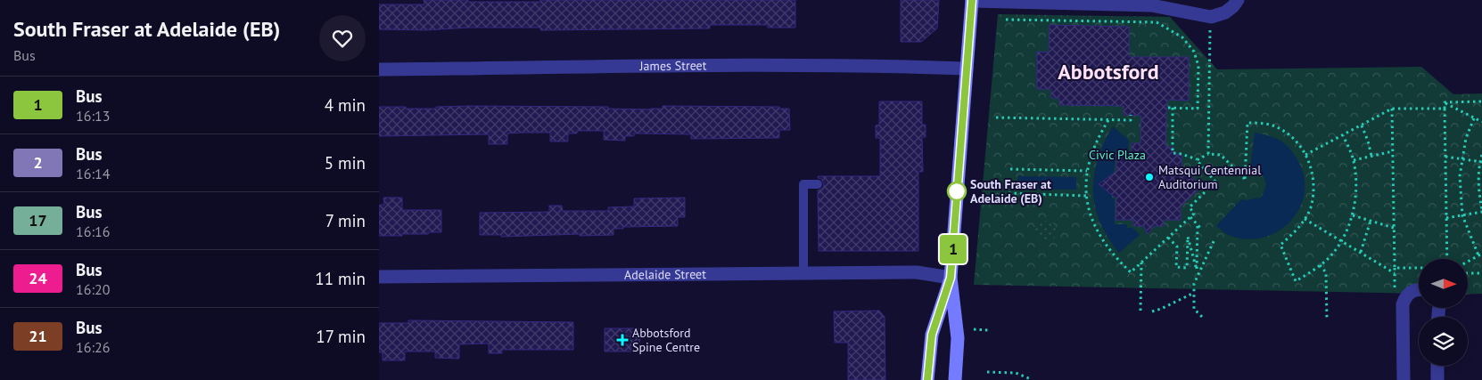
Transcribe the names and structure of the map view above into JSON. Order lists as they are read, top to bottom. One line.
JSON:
{"streets":{"street":["James Street","Adelaide Street"]},"districts":["Abbotsford"],"parks":["Civic Plaza"],"places":{"other":["Matsqui Centennial Auditorium","South Fraser at Adelaide (EB)"],"health":["Abbotsford Spine Centre"]},"lines":["bus line 1"],"north":"right","page":{"heading":["South Fraser at Adelaide (EB)","Bus"],"on_map":"1","list":[{"mark":"1","name":"Bus","note":"16:13","value":"4 min"},{"mark":"2","name":"Bus","note":"16:14","value":"5 min"},{"mark":"17","name":"Bus","note":"16:16","value":"7 min"},{"mark":"24","name":"Bus","note":"16:20","value":"11 min"},{"mark":"21","name":"Bus","note":"16:26","value":"17 min"}]}}
